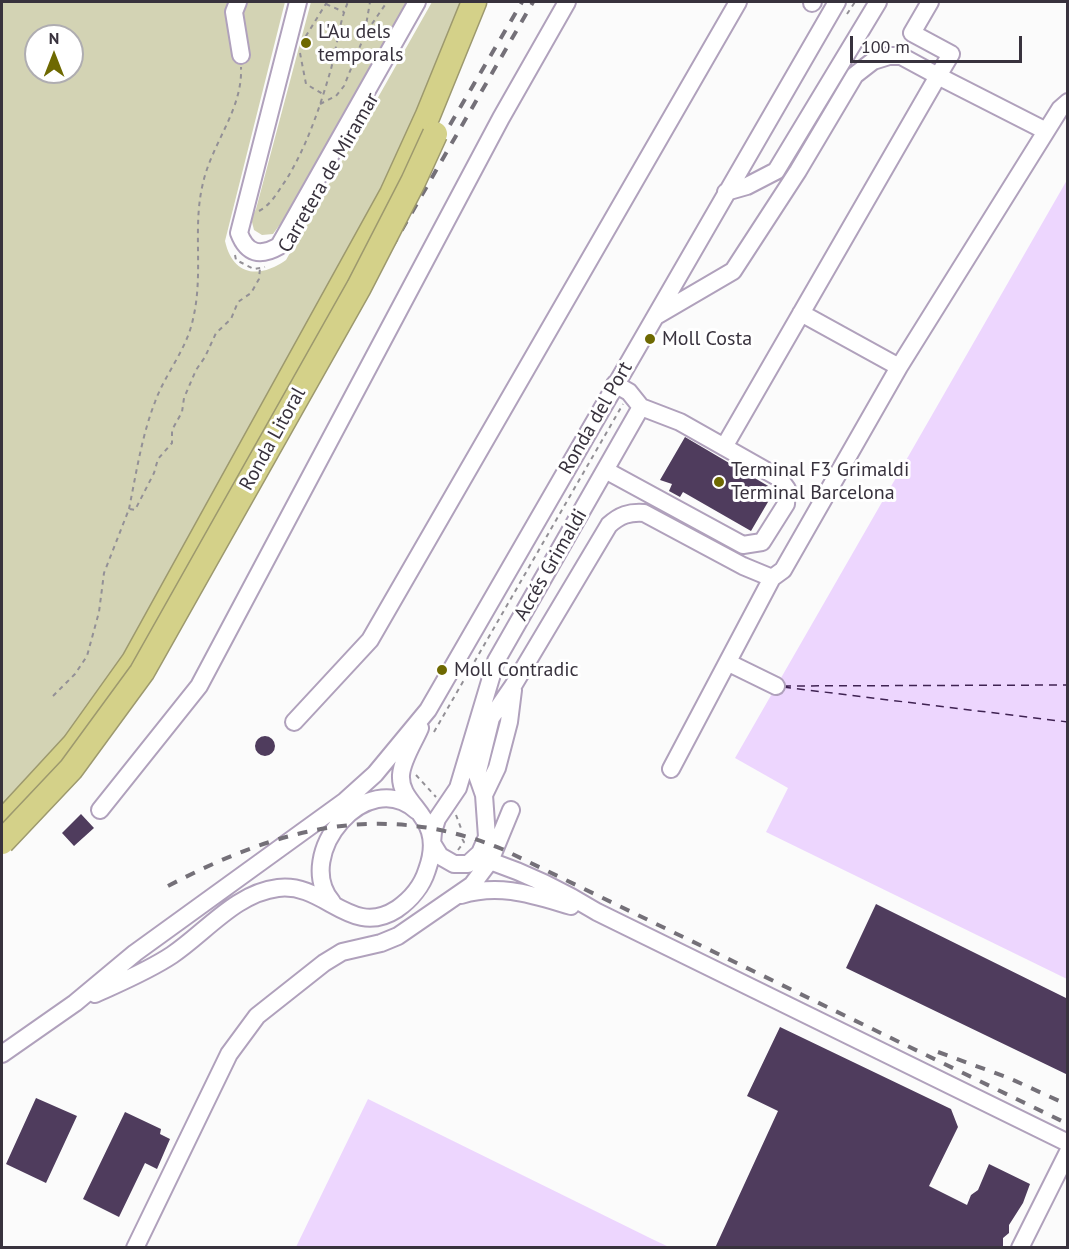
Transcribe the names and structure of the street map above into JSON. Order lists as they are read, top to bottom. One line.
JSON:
{"streets":{"highway":["Ronda Litoral"],"street":["Carretera de Miramar","Ronda del Port","Accés Grimaldi"]},"places":["L'Au dels temporals","Moll Costa","Terminal F3 Grimaldi Terminal Barcelona","Moll Contradic"],"scale_bar":"100 m","north":"top"}
